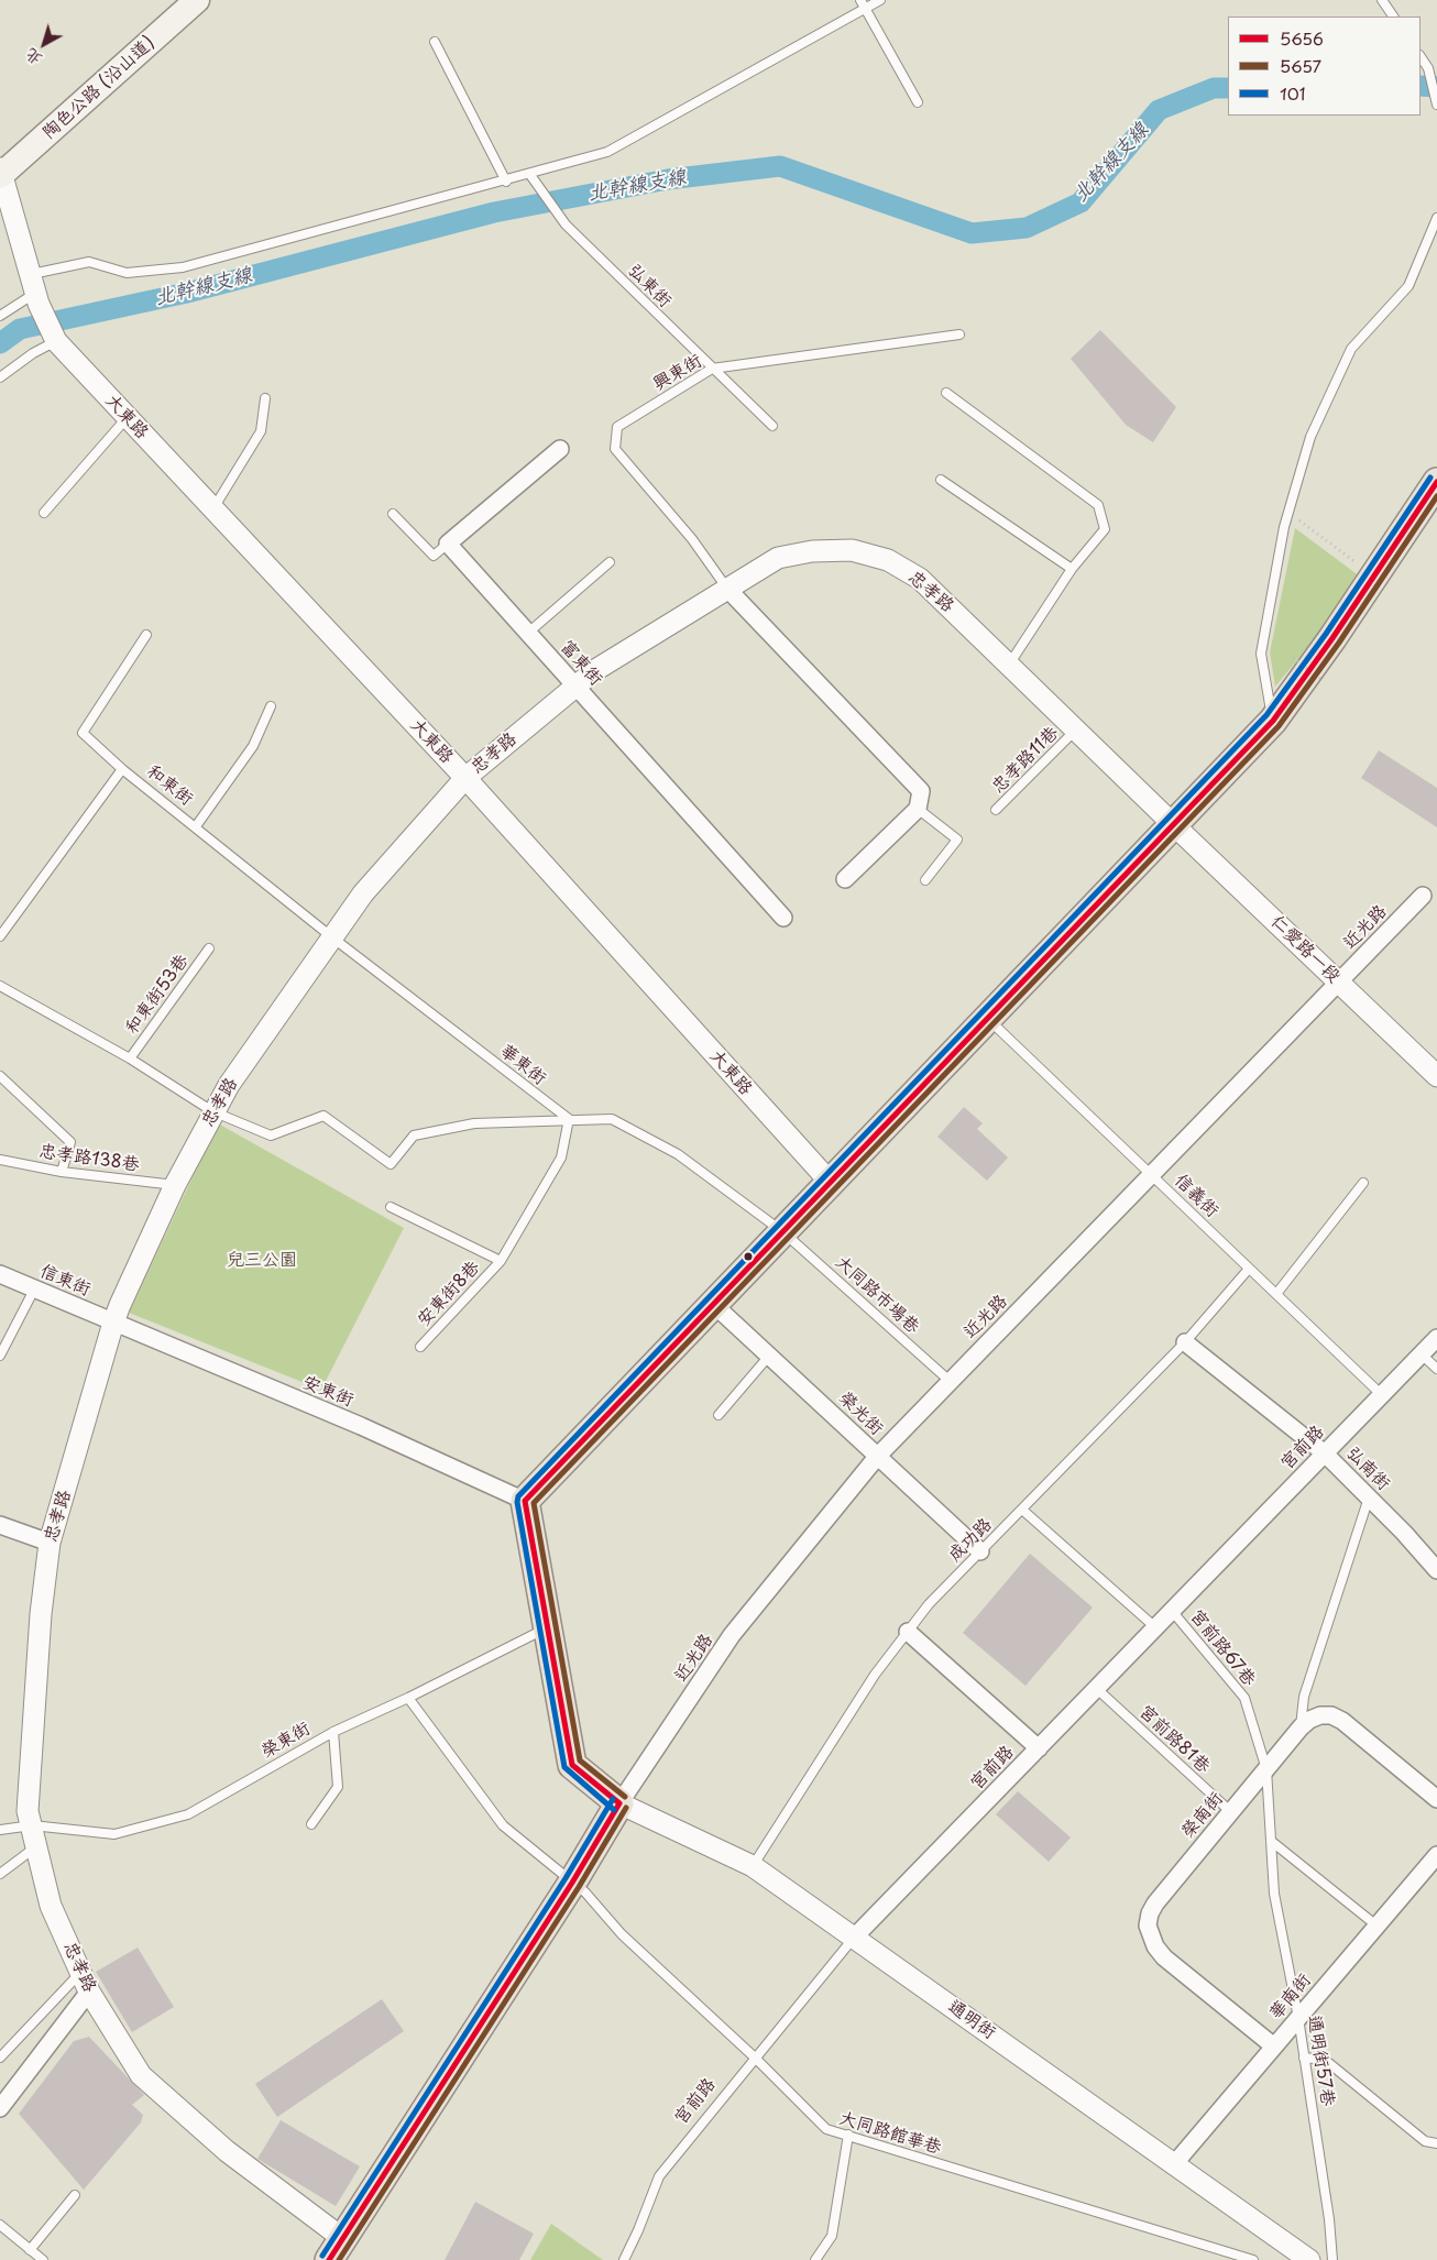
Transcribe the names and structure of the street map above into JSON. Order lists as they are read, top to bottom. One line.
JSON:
{"streets":{"main road":["陶色公路 (沿山道)"],"street":["大東路","忠孝路","富東街","近光路","仁愛路一段","信東街","安東街","榮光街","宮前路","弘南街","榮南街","華南街","通明街"],"lane":["弘東街","興東街","忠孝路11巷","和東街","和東街53巷","華東街","忠孝路138巷","信義街","安東街8巷","大同路市場巷","成功路","宮前路67巷","宮前路81巷","榮東街","通明街57巷","大同路館華巷"]},"crossings":[["弘東街","興東街"],["興東街","忠孝路"],["大東路","忠孝路"],["忠孝路","富東街"],["忠孝路","忠孝路11巷"],["忠孝路","和東街"],["忠孝路","仁愛路一段"],["忠孝路","華東街"],["忠孝路","忠孝路138巷"],["忠孝路","信東街"],["忠孝路","大同路市場巷"],["忠孝路","安東街"],["忠孝路","榮東街"],["和東街","華東街"],["近光路","仁愛路一段"],["近光路","信義街"],["近光路","大同路市場巷"],["近光路","榮光街"],["近光路","通明街"],["華東街","大同路市場巷"],["信義街","宮前路"],["信義街","成功路"],["信東街","安東街"],["榮光街","成功路"],["宮前路","弘南街"],["宮前路","宮前路67巷"],["宮前路","宮前路81巷"],["宮前路","通明街"],["宮前路","大同路館華巷"],["弘南街","成功路"],["成功路","通明街"],["宮前路67巷","榮南街"],["宮前路67巷","通明街57巷"],["宮前路81巷","榮南街"],["榮東街","大同路館華巷"],["榮南街","華南街"],["榮南街","通明街57巷"],["華南街","通明街"],["華南街","通明街57巷"]],"water":["北幹線支線"],"parks":["兒三公園"],"lines":["transit line 101","transit line 5656","transit line 5657"],"legend":["5656","5657","101"],"north":"bottom left"}
